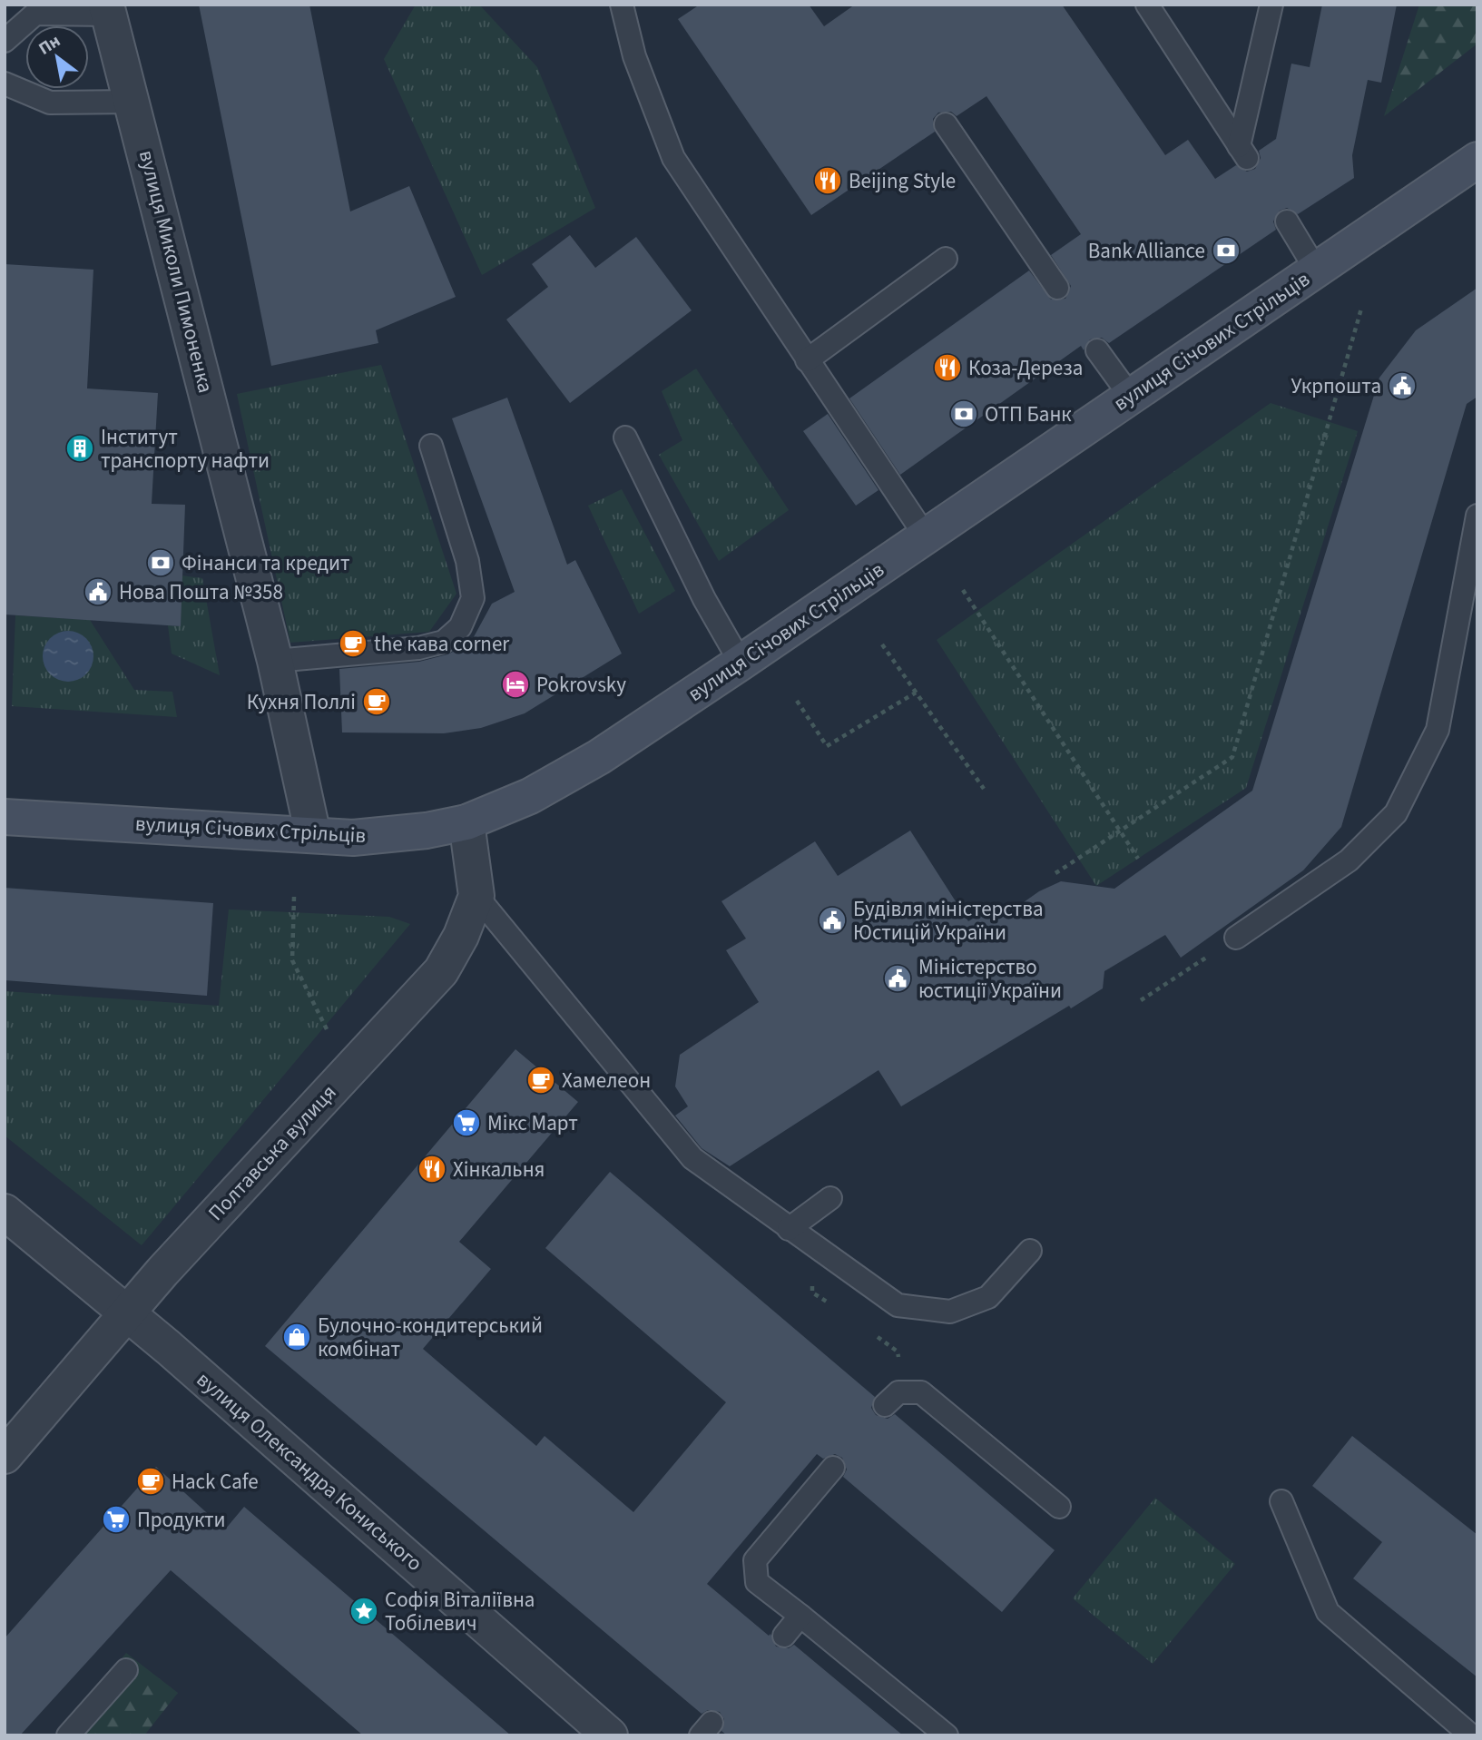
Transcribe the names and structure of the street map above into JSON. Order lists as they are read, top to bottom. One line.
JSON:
{"streets":{"main road":["вулиця Січових Стрільців"],"street":["вулиця Миколи Пимоненка","Полтавська вулиця","вулиця Олександра Кониського"]},"crossings":[["вулиця Миколи Пимоненка","вулиця Січових Стрільців"],["вулиця Січових Стрільців","Полтавська вулиця"],["Полтавська вулиця","вулиця Олександра Кониського"]],"places":{"restaurant":["Beijing Style","Коза-Дереза","Хінкальня"],"bank":["Bank Alliance","ОТП Банк","Фінанси та кредит"],"public building":["Укрпошта","Нова Пошта №358","Будівля міністерства Юстицій України","Міністерство юстиції України"],"building":["Інститут транспорту нафти"],"cafe":["the кава corner","Кухня Поллі","Хамелеон","Hack Cafe"],"hotel":["Pokrovsky"],"supermarket":["Мікс Март","Продукти"],"shop":["Булочно-кондитерський комбінат"],"place":["Софія Віталіївна Тобілевич"]},"north":"top left"}
